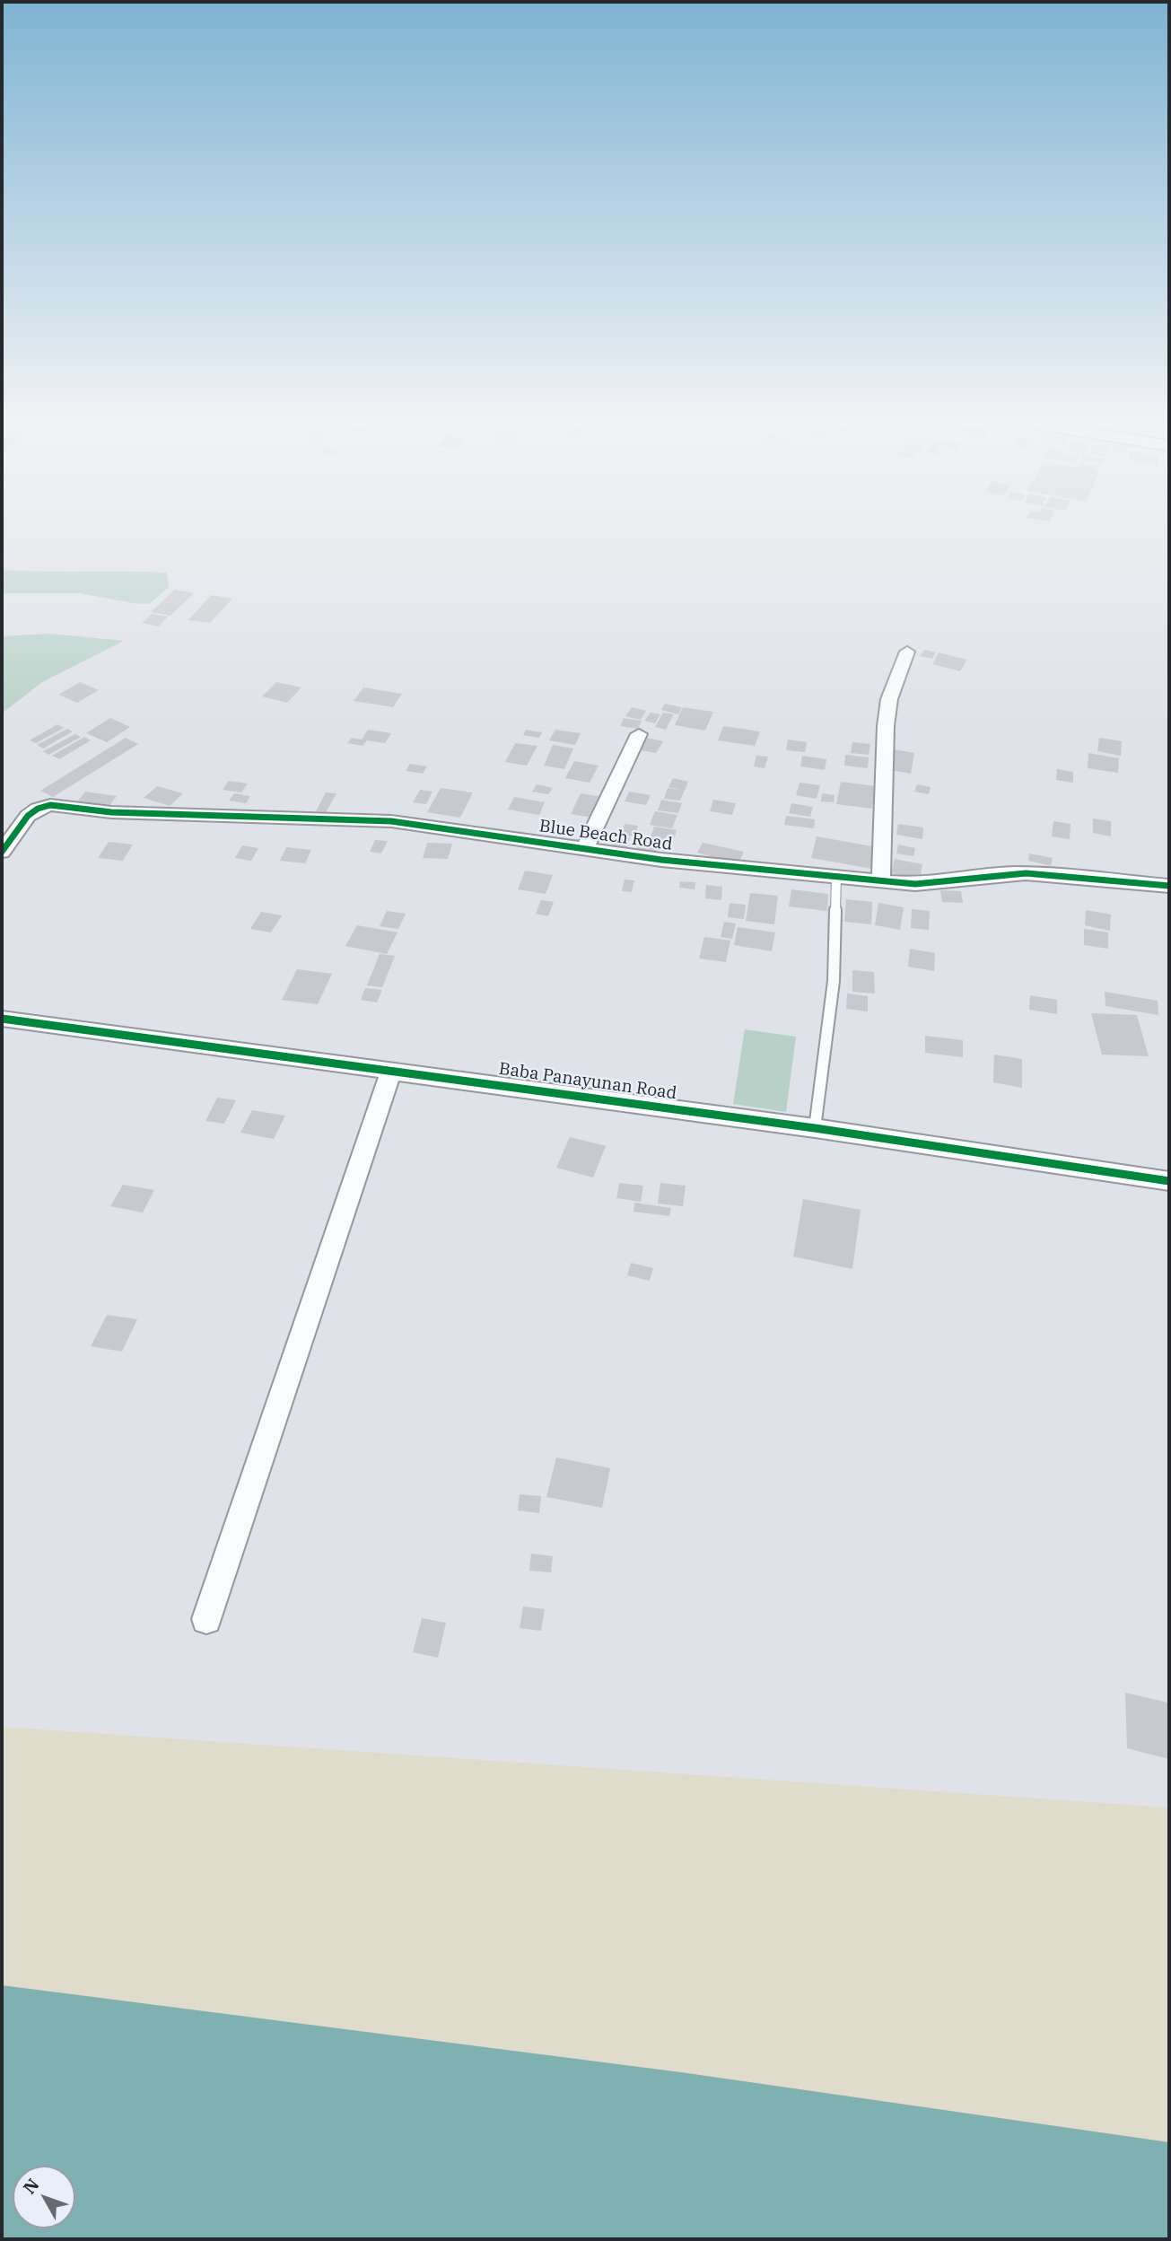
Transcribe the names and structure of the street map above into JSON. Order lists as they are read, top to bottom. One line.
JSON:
{"streets":{"street":["Blue Beach Road","Baba Panayunan Road"]},"north":"top left"}
